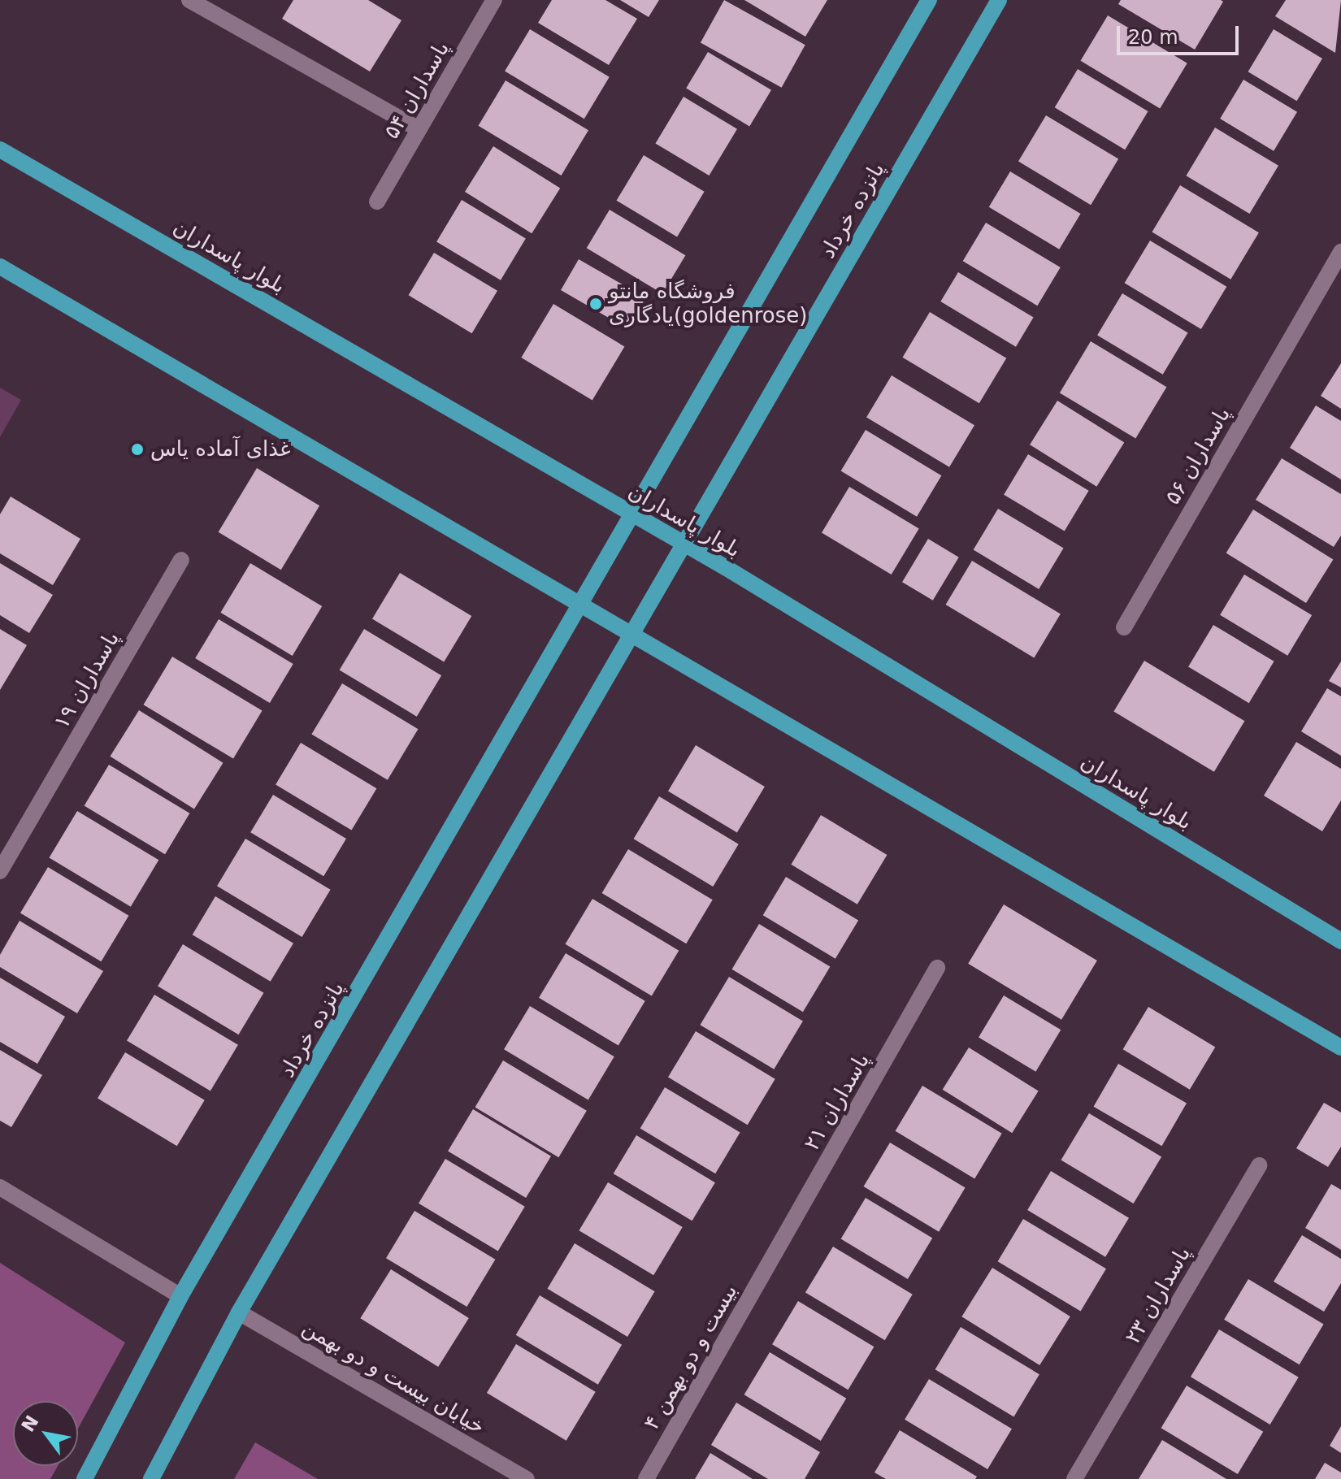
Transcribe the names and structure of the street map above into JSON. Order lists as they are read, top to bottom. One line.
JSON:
{"streets":{"main road":["پانزده خرداد","بلوار پاسداران"],"street":["پاسداران ۵۴","پاسداران ۵۶","پاسداران ۱۹","پاسداران ۲۱","پاسداران ۲۳","بیست و دو بهمن ۴","خیابان بیست و دو بهمن"]},"crossings":[["پانزده خرداد","بلوار پاسداران"],["پاسداران ۲۱","بیست و دو بهمن ۴"]],"places":["فروشگاه مانتو یادگاری(goldenrose)","غذای آماده یاس"],"scale_bar":"20 m","north":"top left"}
